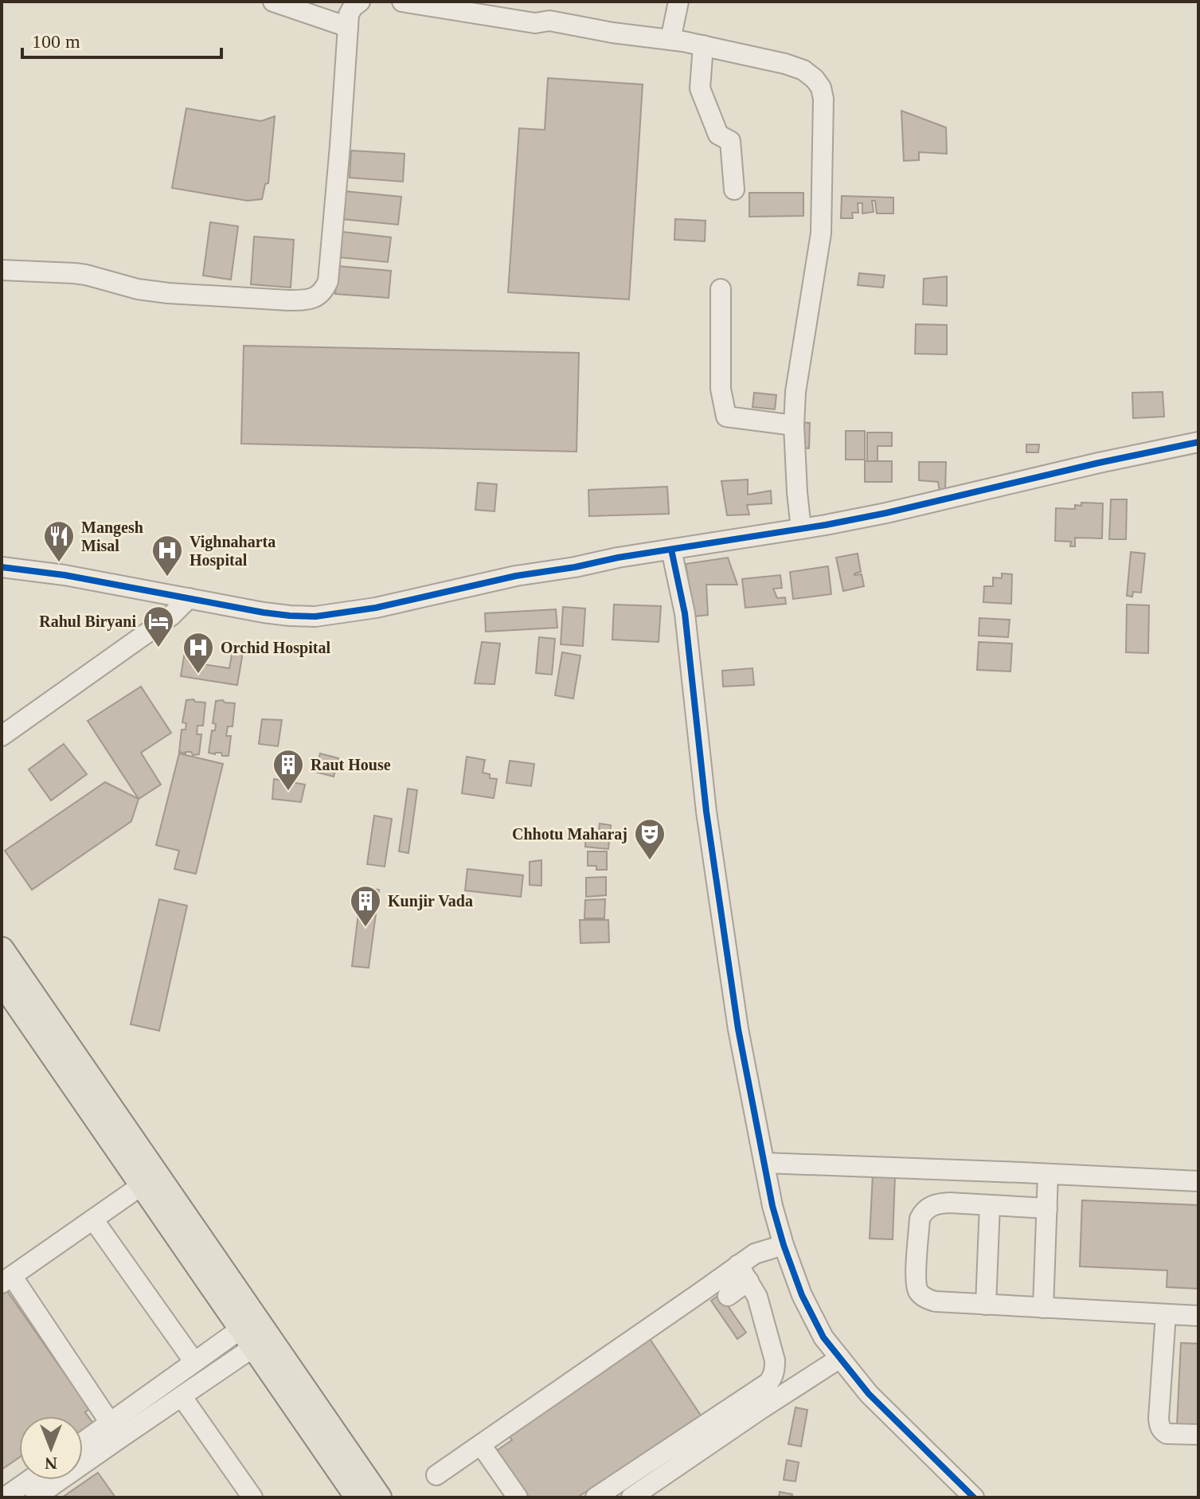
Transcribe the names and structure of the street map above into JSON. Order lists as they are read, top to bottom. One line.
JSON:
{"places":{"restaurant":["Mangesh Misal"],"hospital":["Vighnaharta Hospital","Orchid Hospital"],"hotel":["Rahul Biryani"],"building":["Raut House","Kunjir Vada"],"theatre":["Chhotu Maharaj"]},"scale_bar":"100 m","north":"bottom"}
